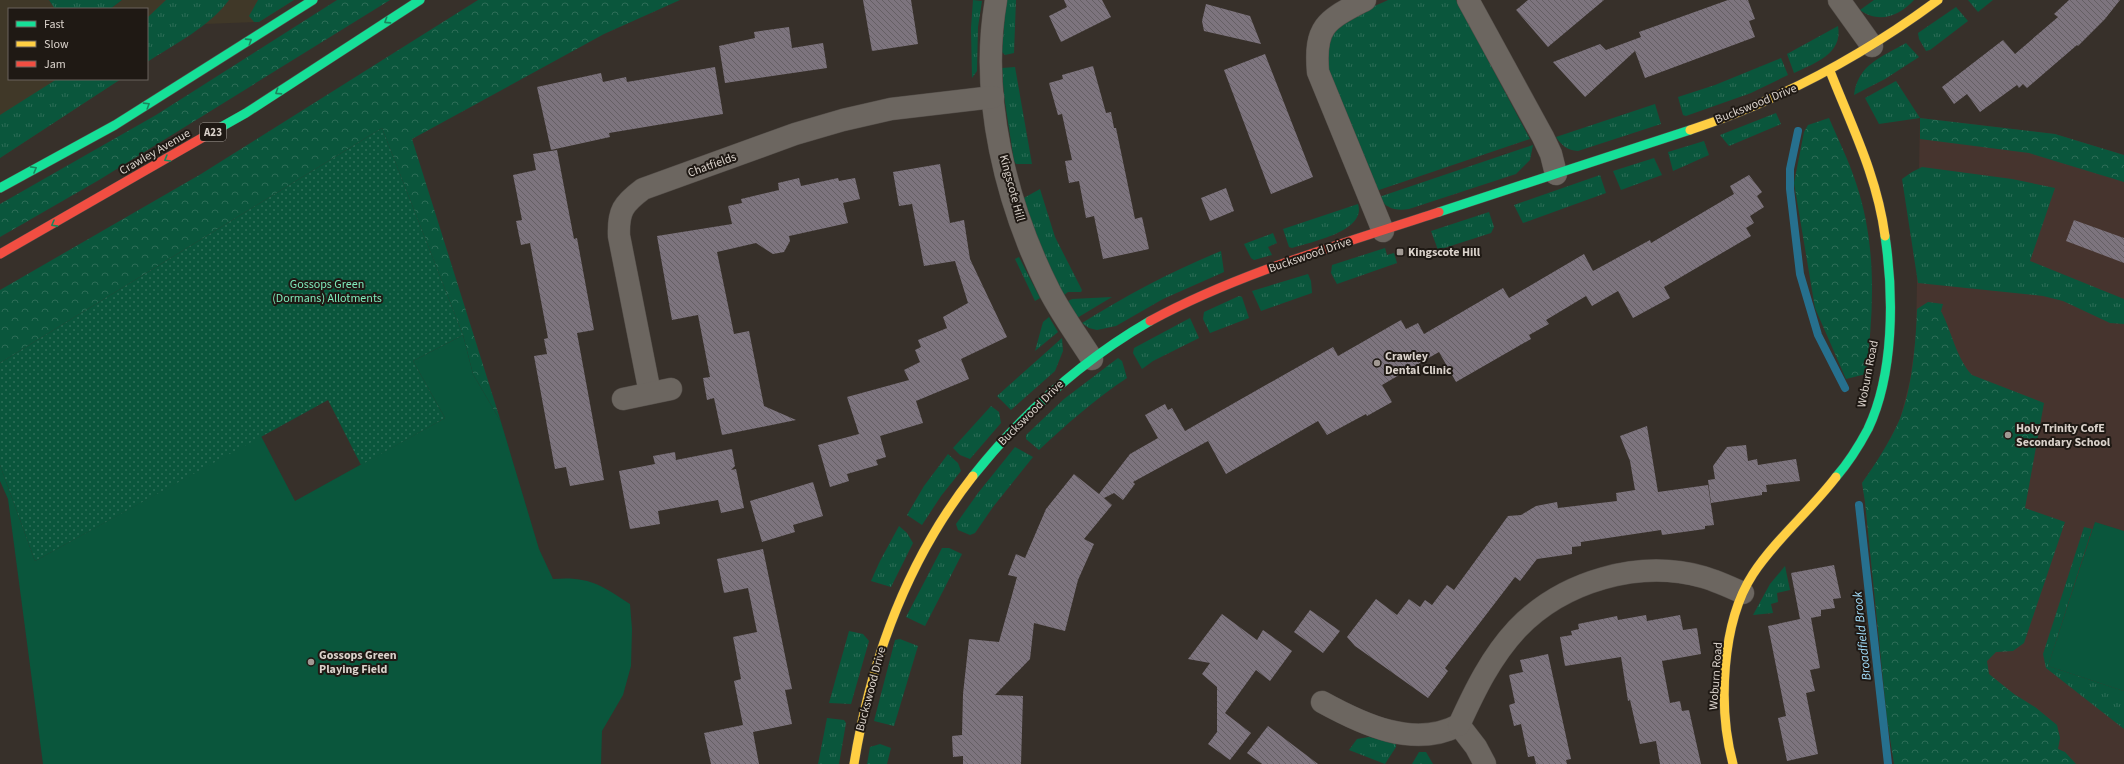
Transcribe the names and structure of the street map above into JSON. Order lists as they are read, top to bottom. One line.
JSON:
{"streets":{"street":["Buckswood Drive","A23","Crawley Avenue","Chatfields","Kingscote Hill","Woburn Road"]},"crossings":[["Buckswood Drive","Kingscote Hill"],["Buckswood Drive","Woburn Road"],["Chatfields","Kingscote Hill"]],"water":["Broadfield Brook"],"parks":["Gossops Green (Dormans) Allotments"],"places":{"transit":["Kingscote Hill"],"other":["Crawley Dental Clinic","Holy Trinity CofE Secondary School","Gossops Green Playing Field"]},"legend":["Fast","Slow","Jam"]}
